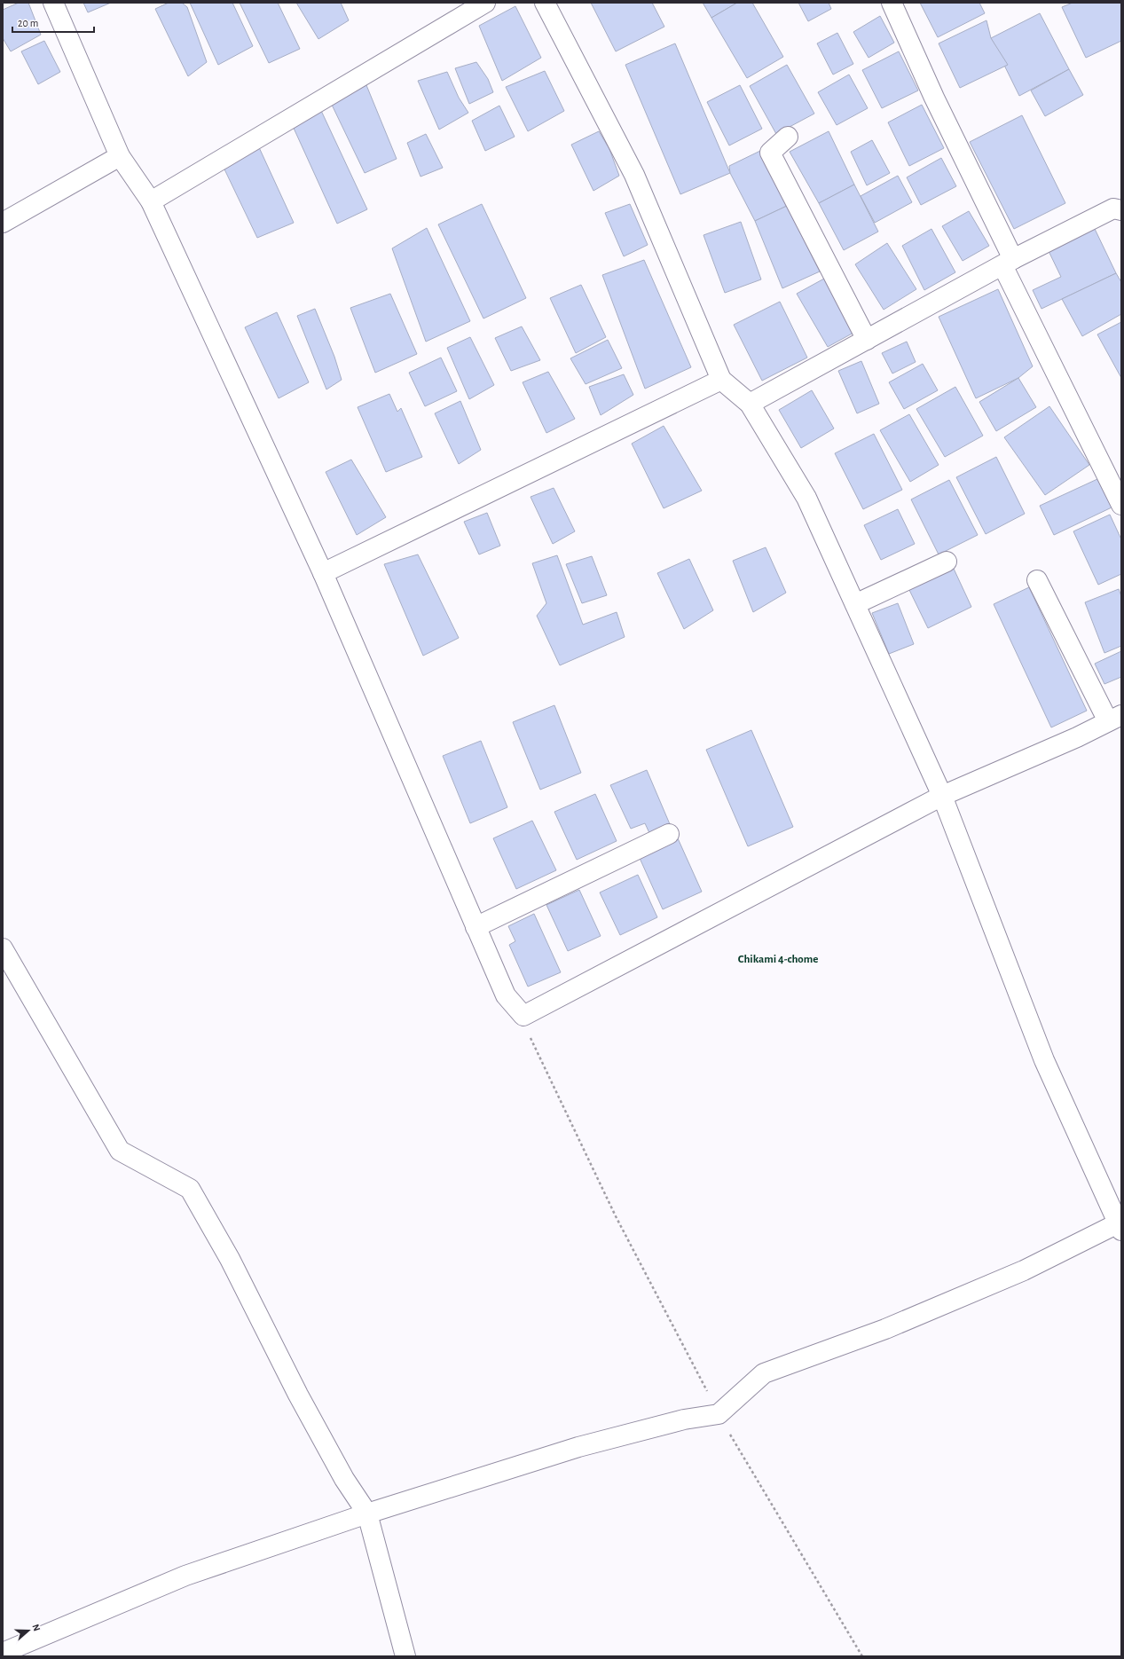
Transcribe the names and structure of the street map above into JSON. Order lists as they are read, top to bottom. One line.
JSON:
{"districts":["Chikami 4-chome"],"scale_bar":"20 m","north":"right"}
